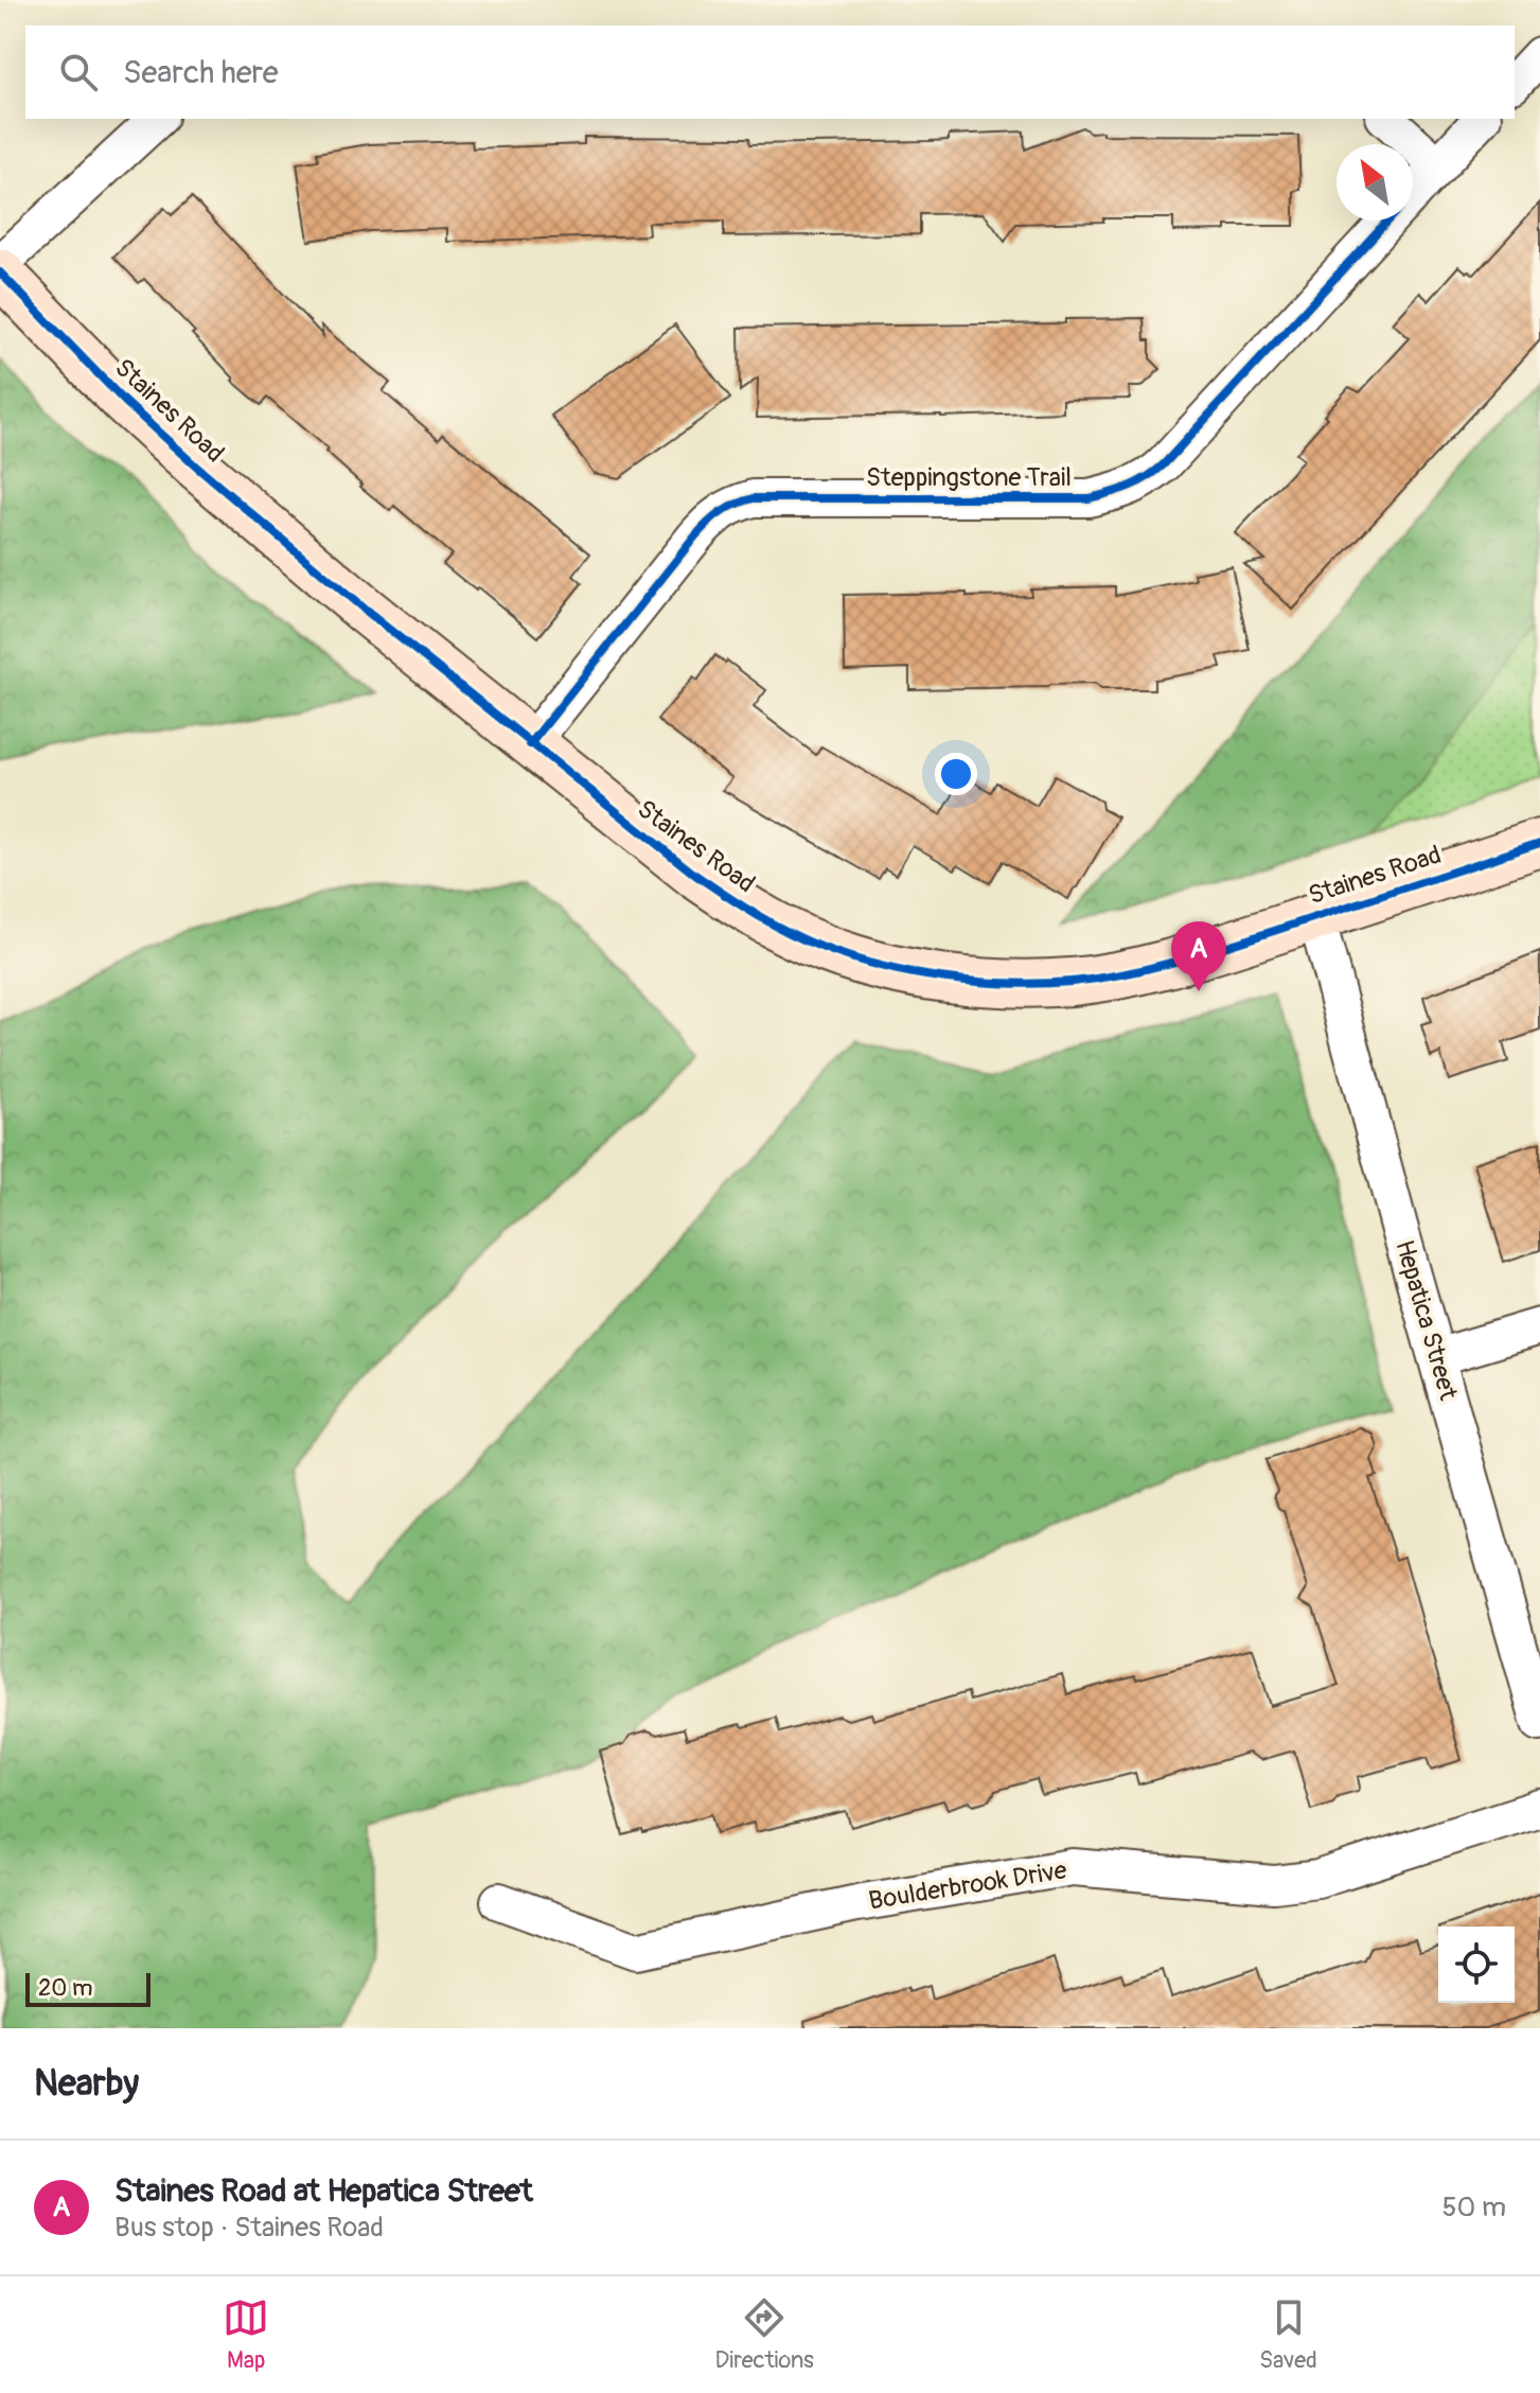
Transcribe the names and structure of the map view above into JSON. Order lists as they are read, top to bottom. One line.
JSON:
{"streets":{"street":["Staines Road","Steppingstone Trail","Hepatica Street","Boulderbrook Drive"]},"crossings":[["Staines Road","Steppingstone Trail"],["Staines Road","Hepatica Street"]],"scale_bar":"20 m","north":"top left","page":{"search":"Search here","pins":"A","scale":"20 m","heading":"Nearby","list":[{"mark":"A","name":"Staines Road at Hepatica Street","note":"Bus stop · Staines Road","value":"50 m"}],"nav":["Map","Directions","Saved"]}}
